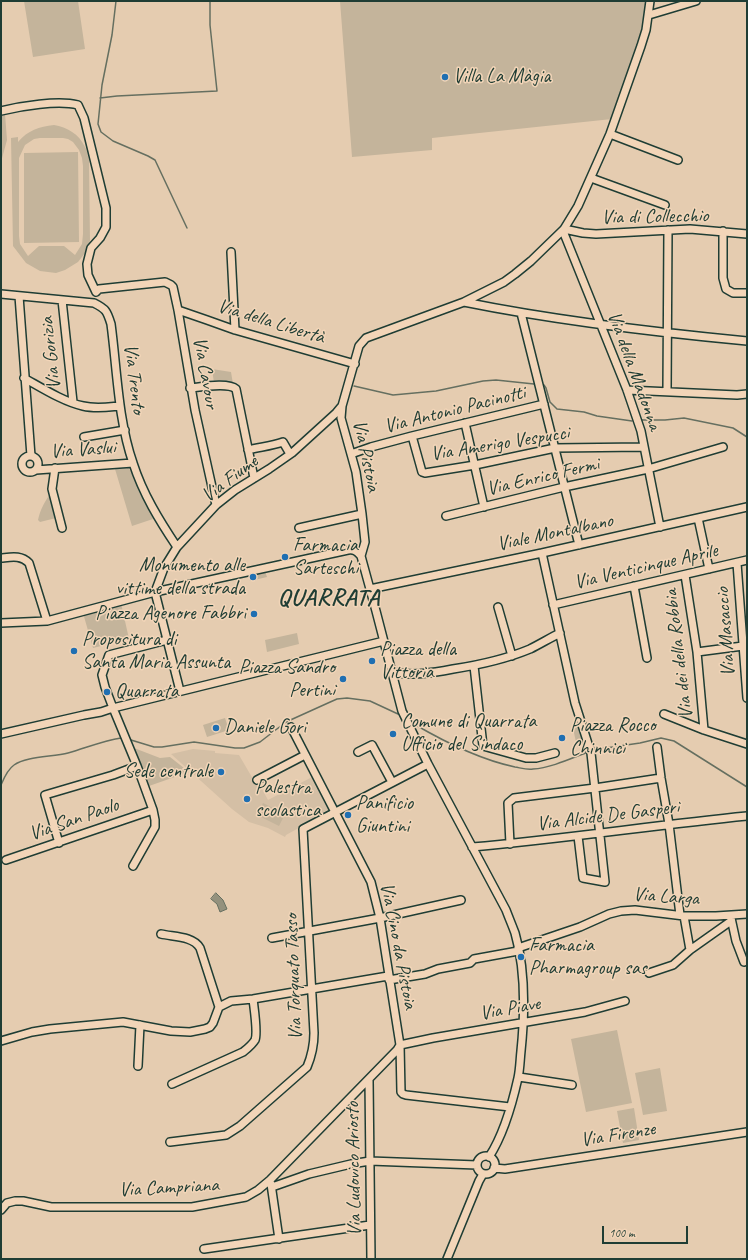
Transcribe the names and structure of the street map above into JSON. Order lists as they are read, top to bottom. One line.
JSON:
{"streets":{"street":["Via di Collecchio","Via della Libertà","Via Gorizia","Via della Madonna","Via Cavour","Via Trento","Via Antonio Pacinotti","Via Amerigo Vespucci","Via Vaslui","Via Pistoia","Via Enrico Fermi","Via Fiume","Viale Montalbano","Via Venticinque Aprile","Via Masaccio","Via dei della Robbia","Via Alcide De Gasperi","Via San Paolo","Via Larga","Via Cino da Pistoia","Via Torquato Tasso","Via Piave","Via Firenze","Via Ludovico Ariosto","Via Campriana"]},"crossings":[["Via di Collecchio","Via della Madonna"],["Via di Collecchio","Via Pistoia"],["Via della Libertà","Via Cavour"],["Via della Libertà","Via Pistoia"],["Via della Madonna","Via Amerigo Vespucci"],["Via della Madonna","Via Pistoia"],["Via della Madonna","Via Enrico Fermi"],["Via della Madonna","Viale Montalbano"],["Via Cavour","Via Fiume"],["Via Trento","Via Vaslui"],["Via Trento","Via Fiume"],["Via Antonio Pacinotti","Via Amerigo Vespucci"],["Via Antonio Pacinotti","Via Pistoia"],["Via Pistoia","Via Fiume"],["Via Venticinque Aprile","Via Masaccio"],["Via Venticinque Aprile","Via dei della Robbia"],["Via Larga","Via Cino da Pistoia"],["Via Larga","Via Torquato Tasso"],["Via Cino da Pistoia","Via Torquato Tasso"],["Via Cino da Pistoia","Via Piave"],["Via Cino da Pistoia","Via Campriana"],["Via Piave","Via Campriana"],["Via Ludovico Ariosto","Via Campriana"]],"districts":["QUARRATA"],"places":["Villa La Màgia","Farmacia Sarteschi","Monumento alle vittime della strada","Piazza Agenore Fabbri","Propositura di Santa Maria Assunta","Piazza della Vittoria","Piazza Sandro Pertini","Quarrata","Daniele Gori","Comune di Quarrata Ufficio del Sindaco","Piazza Rocco Chinnici","Sede centrale","Palestra scolastica","Panificio Giuntini","Farmacia Pharmagroup sas"],"scale_bar":"100 m"}
